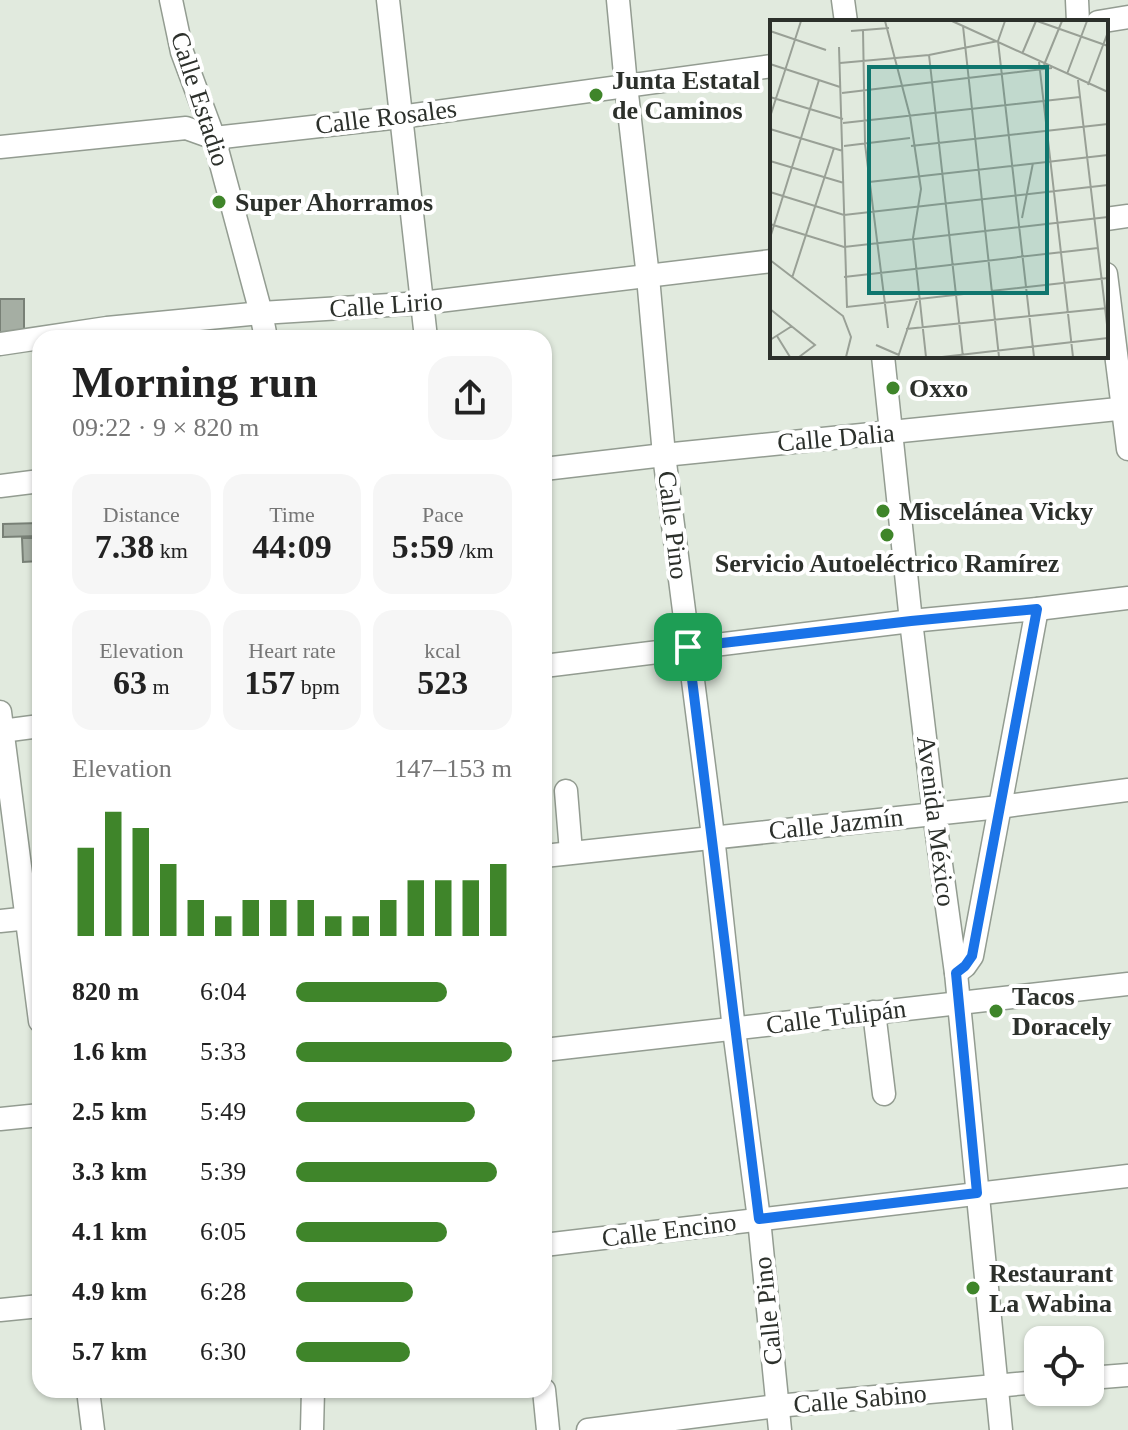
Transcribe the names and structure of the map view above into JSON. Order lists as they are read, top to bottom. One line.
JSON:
{"streets":{"street":["Calle Estadio","Calle Rosales","Calle Lirio","Calle Dalia","Calle Pino","Avenida México","Calle Jazmín","Calle Tulipán","Calle Encino","Calle Sabino"]},"crossings":[["Calle Estadio","Calle Rosales"],["Calle Estadio","Calle Lirio"],["Calle Rosales","Calle Pino"],["Calle Lirio","Calle Pino"],["Calle Dalia","Calle Pino"],["Calle Dalia","Avenida México"],["Calle Pino","Calle Jazmín"],["Calle Pino","Calle Tulipán"],["Calle Pino","Calle Encino"],["Calle Pino","Calle Sabino"],["Avenida México","Calle Jazmín"],["Avenida México","Calle Tulipán"],["Avenida México","Calle Encino"],["Avenida México","Calle Sabino"]],"places":["Junta Estatal de Caminos","Super Ahorramos","Oxxo","Miscelánea Vicky","Servicio Autoeléctrico Ramírez","Tacos Doracely","Restaurant La Wabina"],"page":{"heading":["Morning run","09:22 · 9 × 820 m"],"stats":[["Distance","7.38 km"],["Time","44:09"],["Pace","5:59 /km"],["Elevation","63 m"],["Heart rate","157 bpm"],["kcal","523"]],"chart":["Elevation","147–153 m"],"list":[{"name":"820 m","note":"6:04"},{"name":"1.6 km","note":"5:33"},{"name":"2.5 km","note":"5:49"},{"name":"3.3 km","note":"5:39"},{"name":"4.1 km","note":"6:05"},{"name":"4.9 km","note":"6:28"},{"name":"5.7 km","note":"6:30"}]}}
